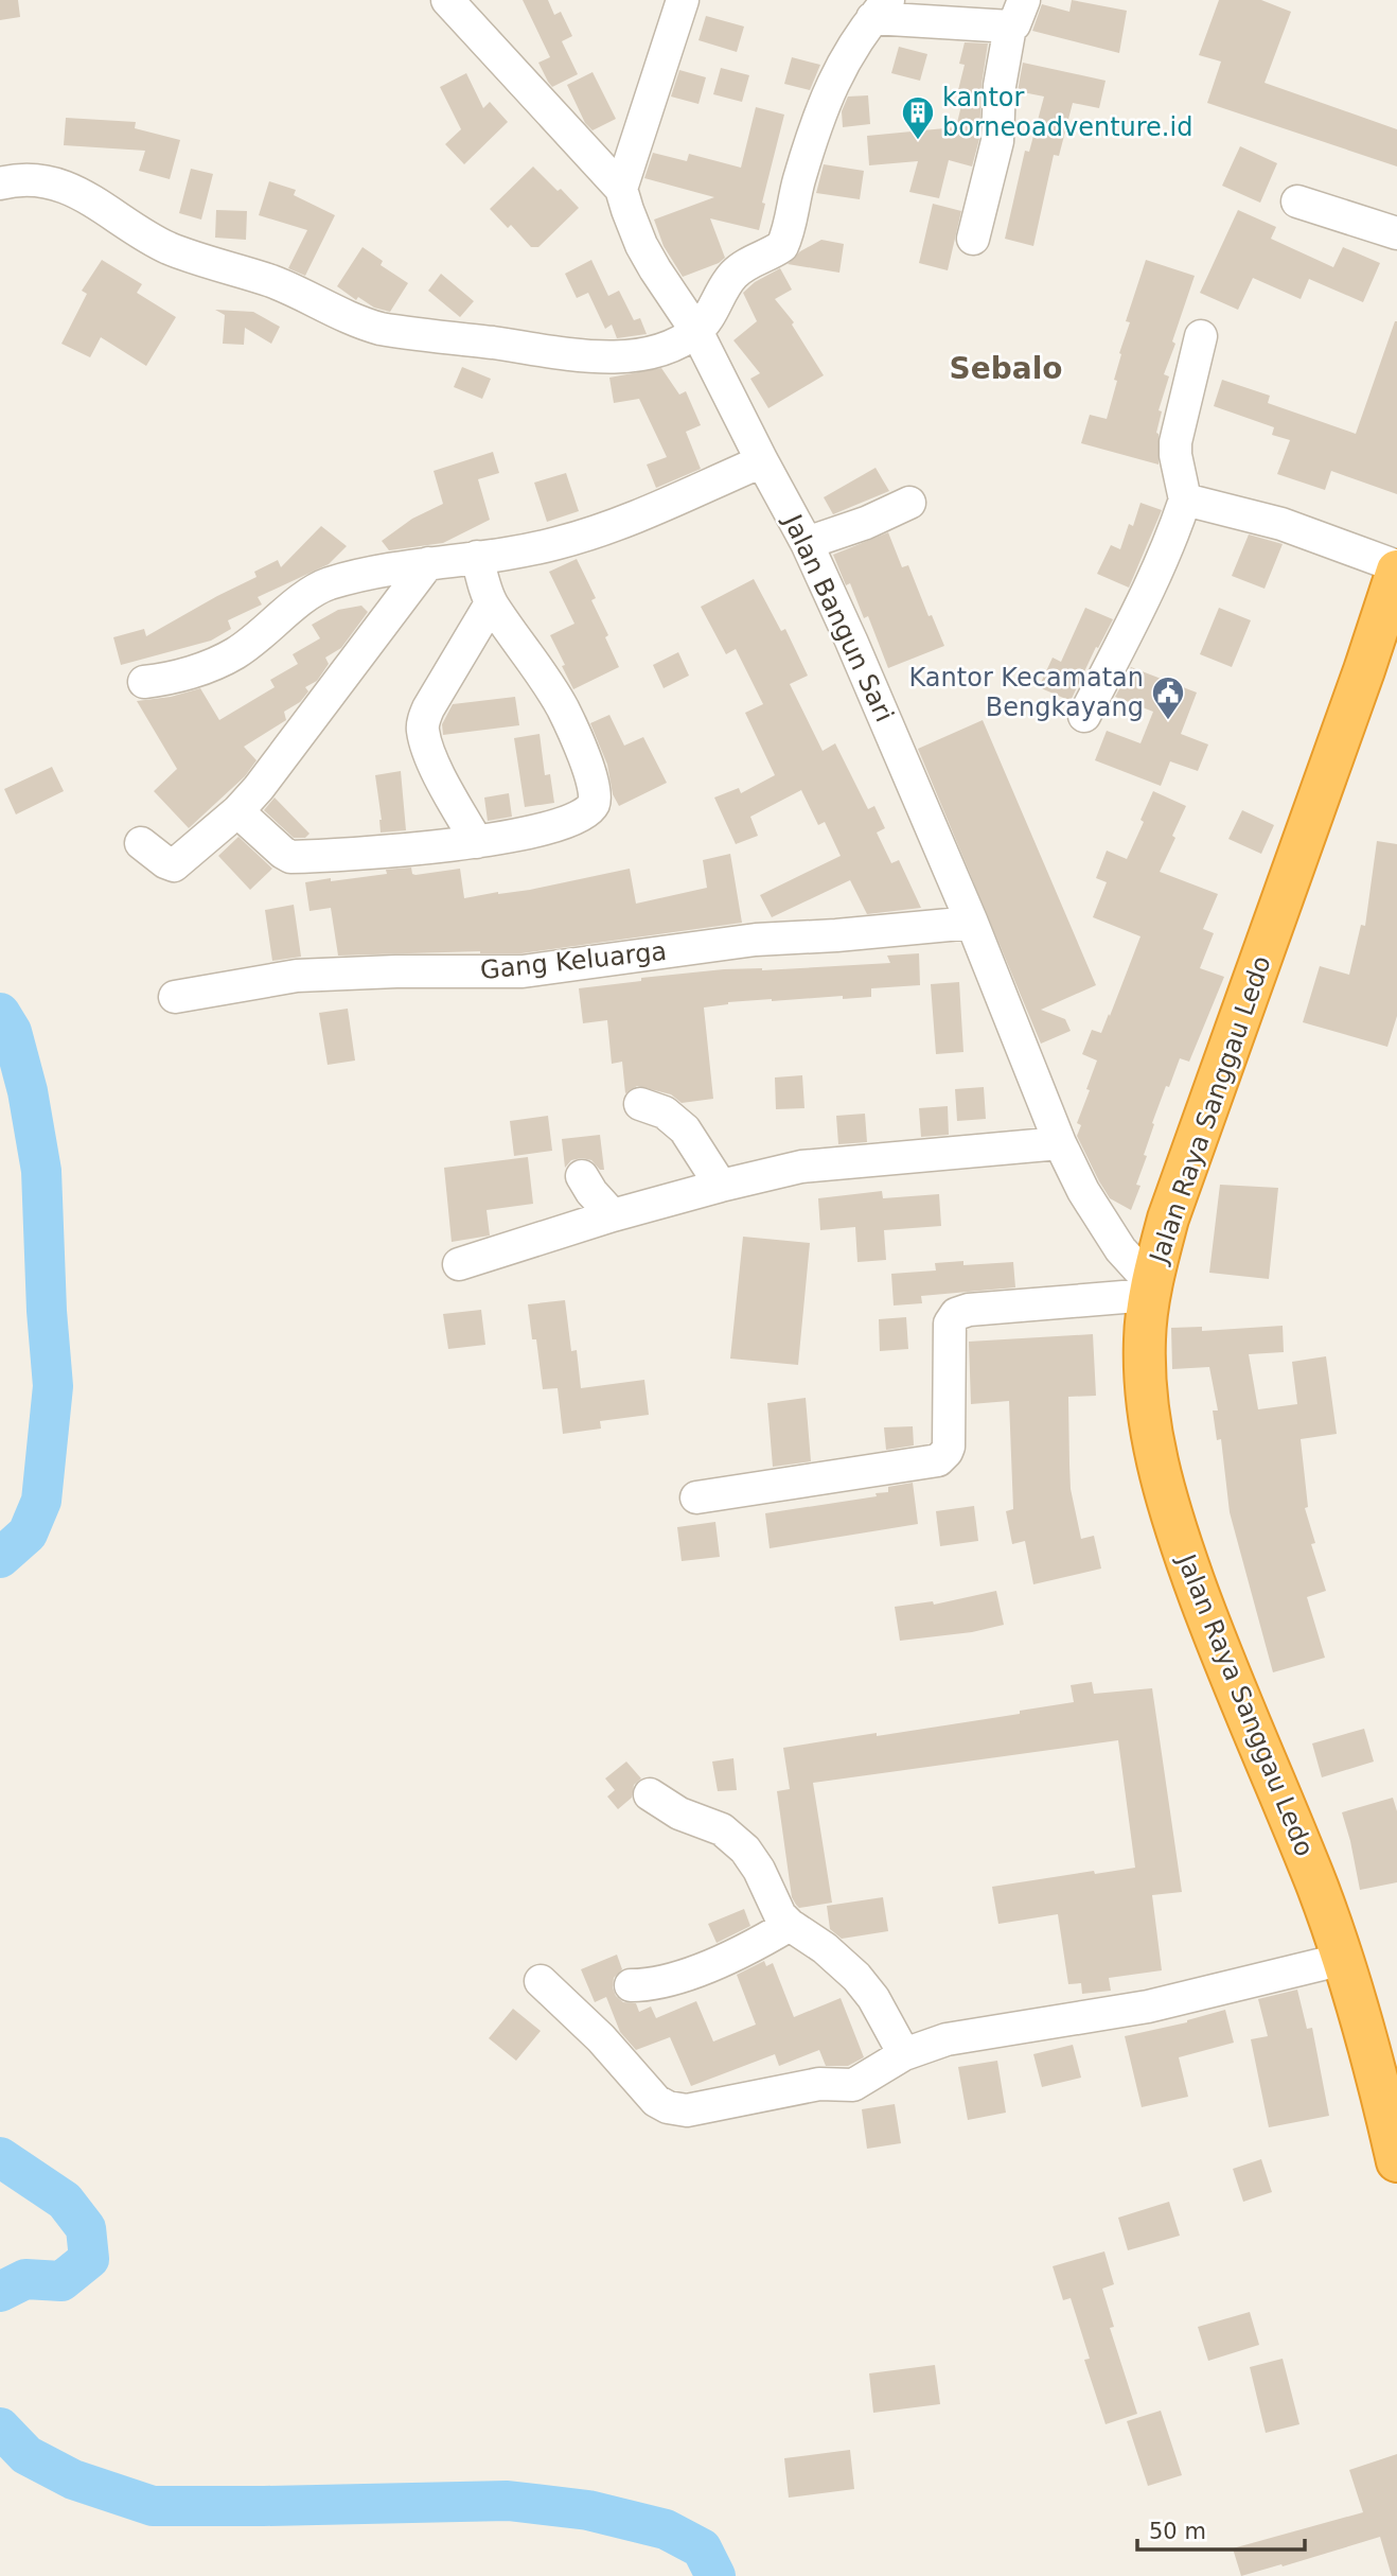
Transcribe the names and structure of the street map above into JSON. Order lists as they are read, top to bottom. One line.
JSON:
{"streets":{"highway":["Jalan Raya Sanggau Ledo"],"street":["Jalan Bangun Sari","Gang Keluarga"]},"crossings":[["Jalan Bangun Sari","Gang Keluarga"],["Jalan Bangun Sari","Jalan Raya Sanggau Ledo"]],"districts":["Sebalo"],"places":{"building":["kantor borneoadventure.id"],"public building":["Kantor Kecamatan Bengkayang"]},"scale_bar":"50 m"}
